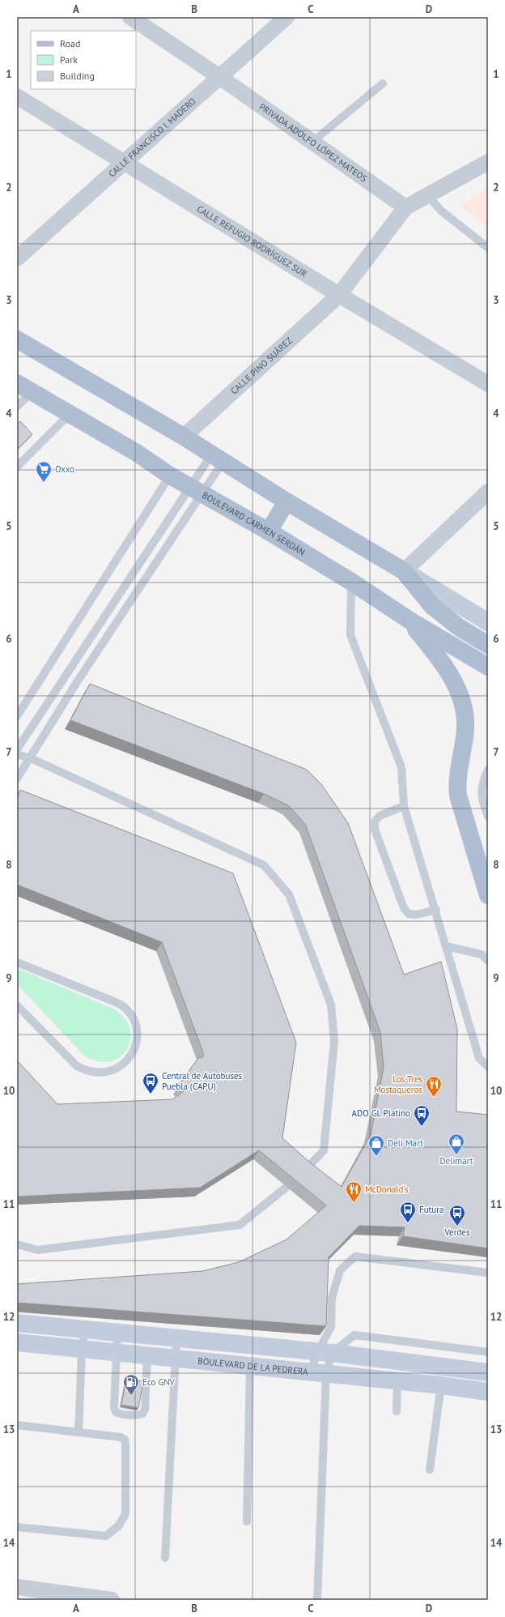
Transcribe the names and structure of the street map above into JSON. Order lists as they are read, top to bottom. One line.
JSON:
{"streets":{"main road":["BOULEVARD CARMEN SERDÁN"],"street":["CALLE FRANCISCO I. MADERO","PRIVADA ADOLFO LÓPEZ MATEOS","CALLE REFUGIO RODRÍGUEZ SUR","CALLE PINO SUÁREZ","BOULEVARD DE LA PEDRERA"]},"crossings":[["CALLE FRANCISCO I. MADERO","PRIVADA ADOLFO LÓPEZ MATEOS"],["CALLE FRANCISCO I. MADERO","CALLE REFUGIO RODRÍGUEZ SUR"],["PRIVADA ADOLFO LÓPEZ MATEOS","CALLE PINO SUÁREZ"],["CALLE REFUGIO RODRÍGUEZ SUR","CALLE PINO SUÁREZ"]],"places":{"supermarket":["Oxxo"],"bus stop":["Central de Autobuses Puebla (CAPU)","ADO GL Platino","Futura","Verdes"],"restaurant":["Los Tres Mostaqueros","McDonald's"],"shop":["Delimart","Deli Mart"],"fuel station":["Eco GNV"]},"legend":["Road","Park","Building"],"grid":{"columns":["A","B","C","D"],"rows":["1","2","3","4","5","6","7","8","9","10","11","12","13","14"]}}
